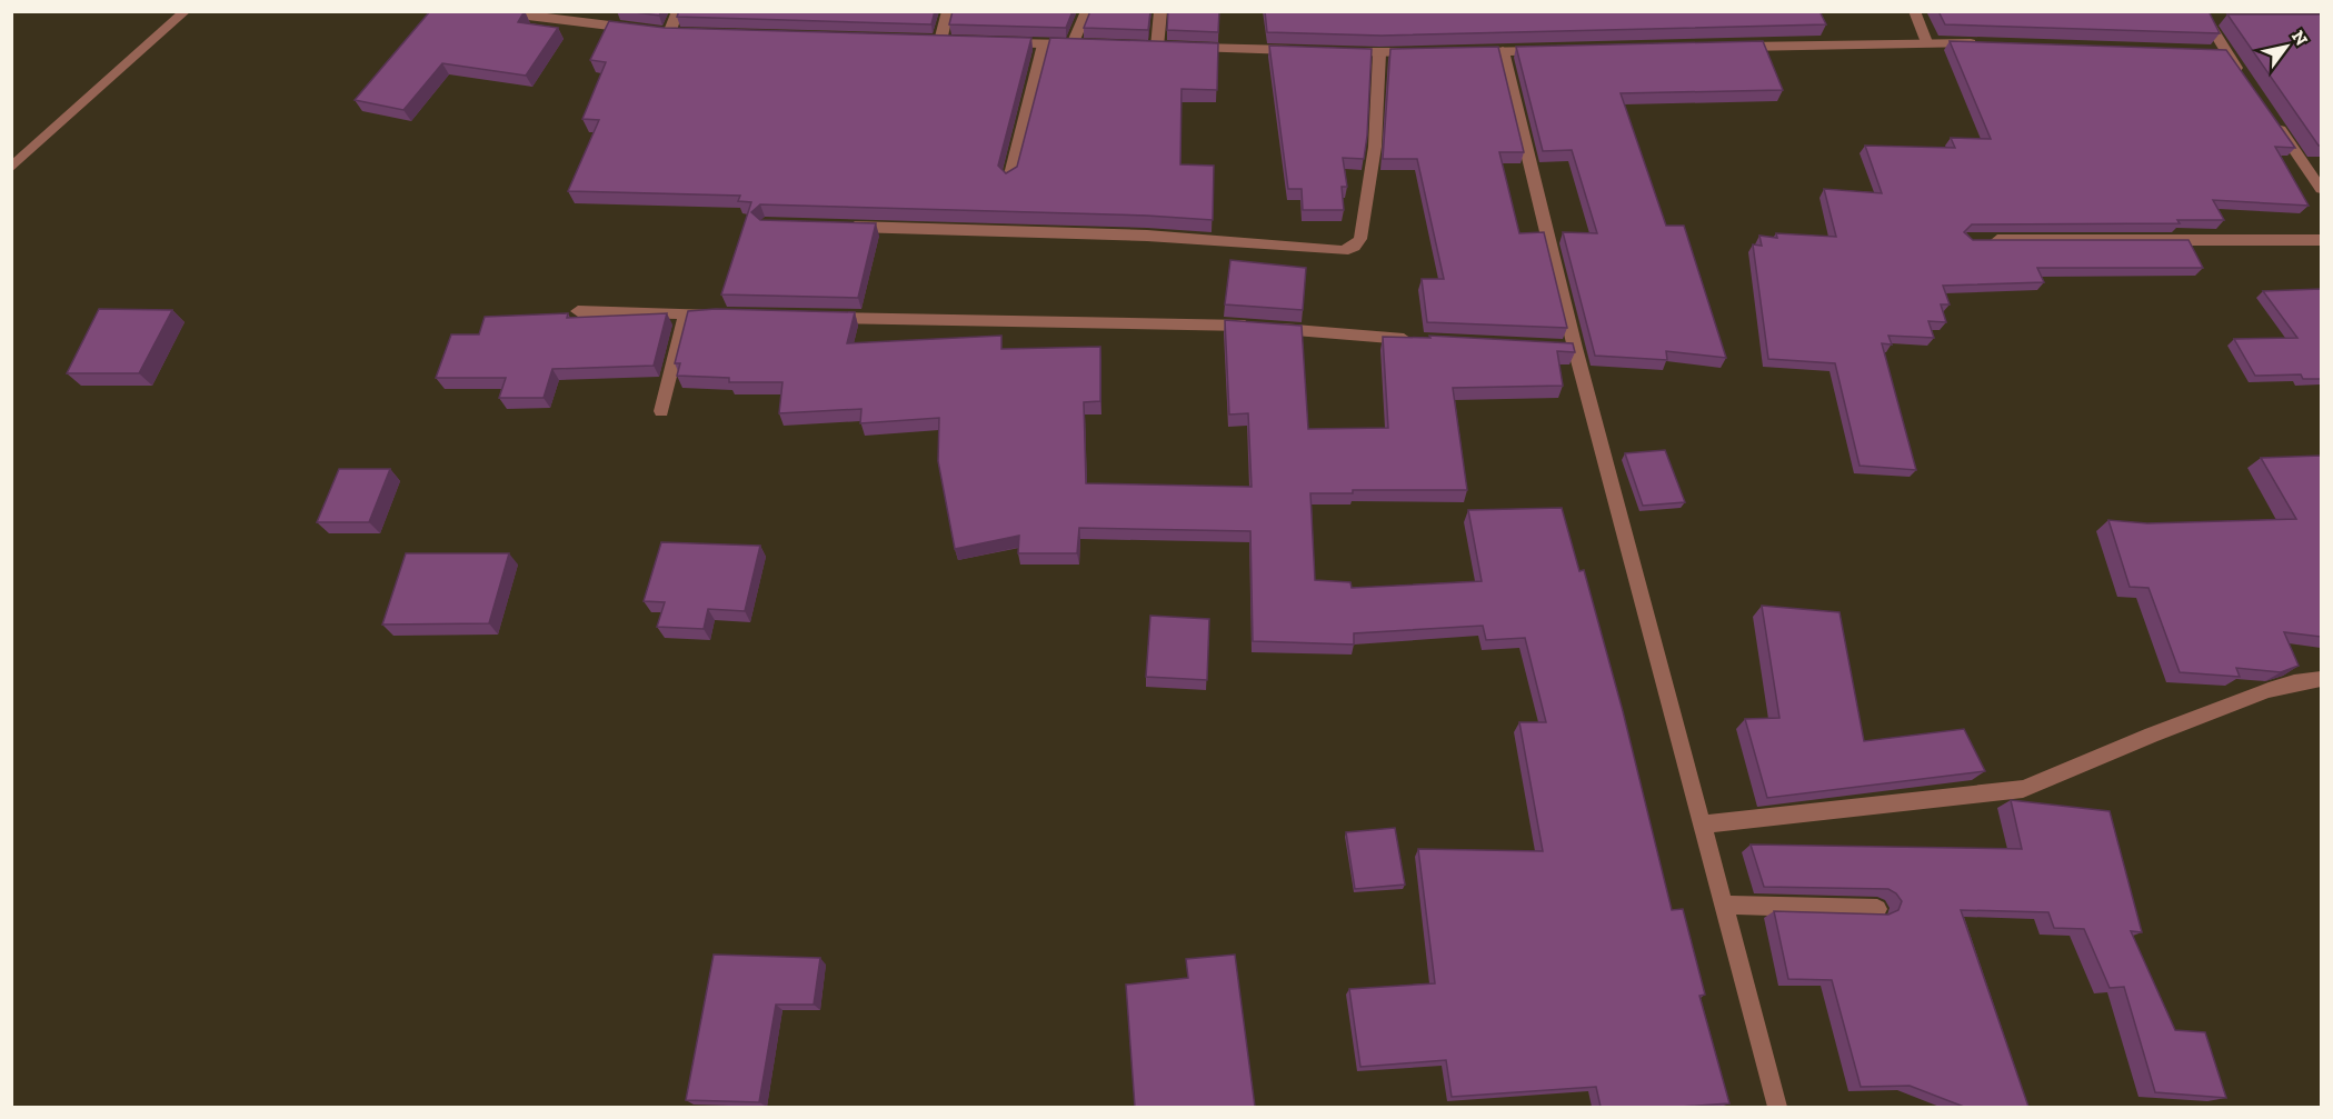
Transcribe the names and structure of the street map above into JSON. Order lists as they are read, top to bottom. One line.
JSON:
{"north":"top right"}
